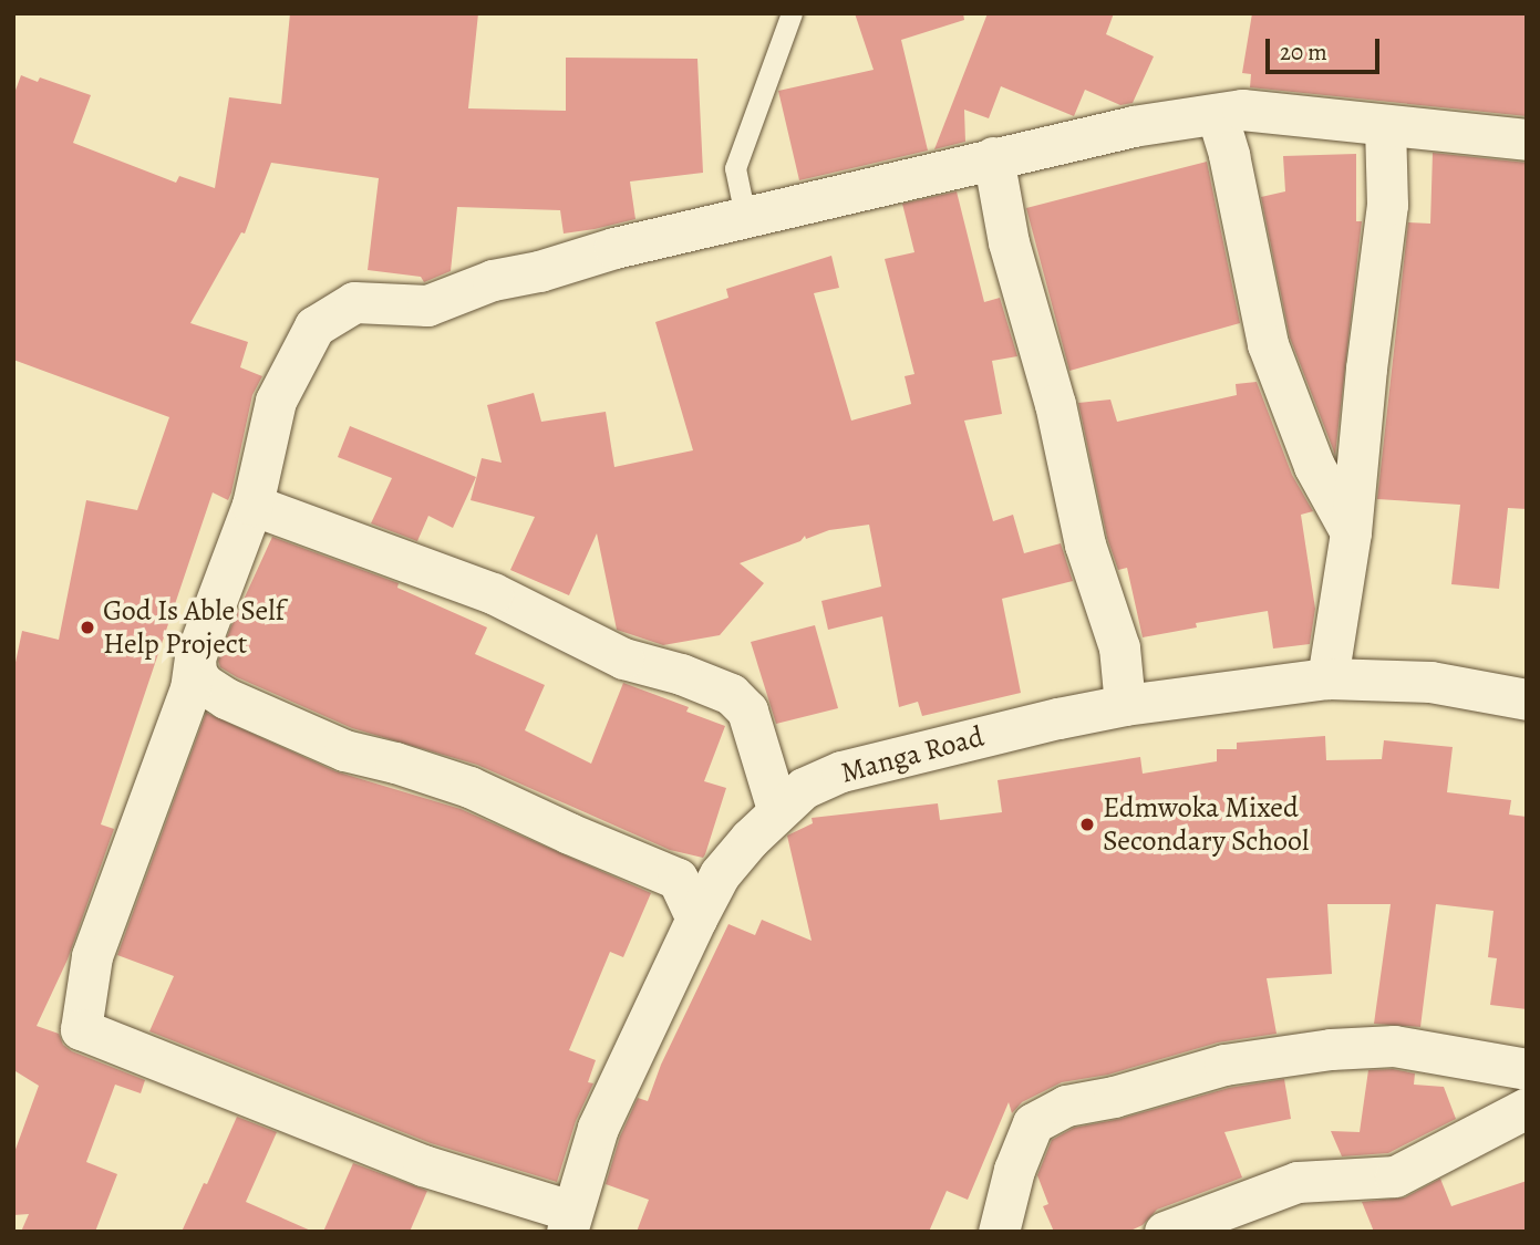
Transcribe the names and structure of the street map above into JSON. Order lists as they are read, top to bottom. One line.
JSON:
{"streets":{"street":["Manga Road"]},"places":["God Is Able Self Help Project","Edmwoka Mixed Secondary School"],"scale_bar":"20 m"}
